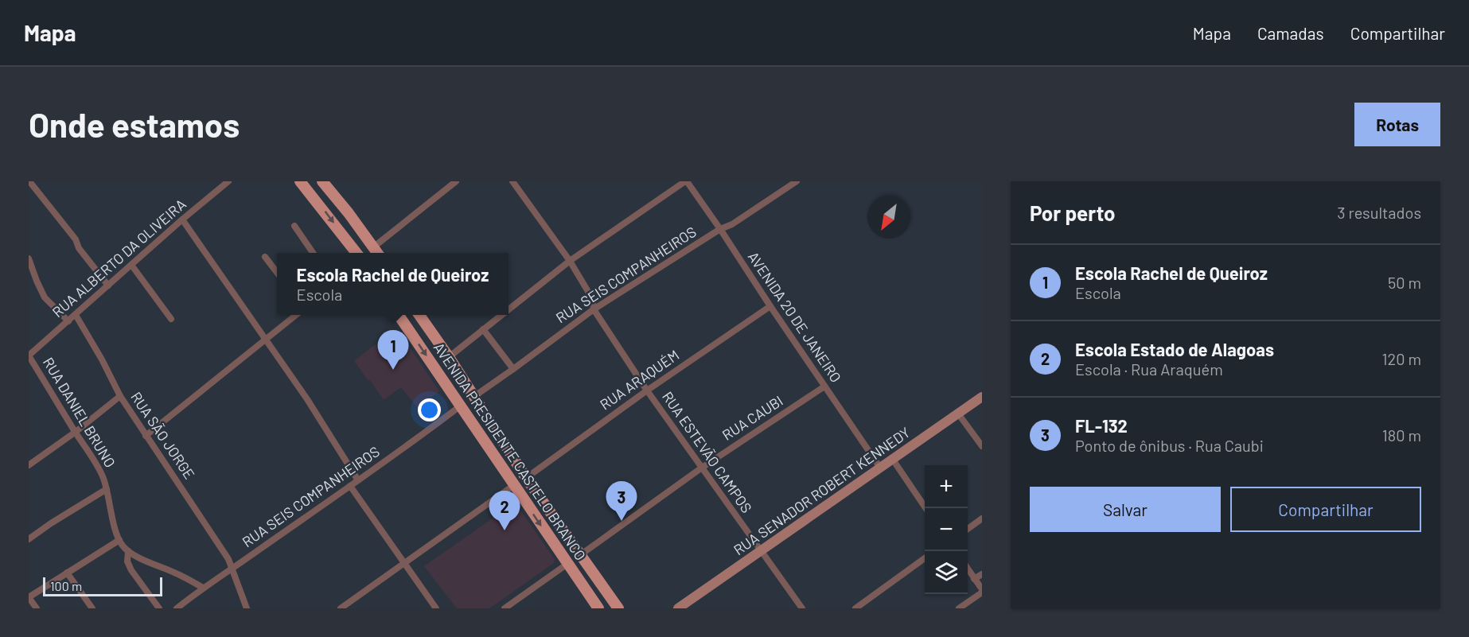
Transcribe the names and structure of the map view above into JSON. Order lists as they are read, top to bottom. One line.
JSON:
{"streets":{"main road":["AVENIDA PRESIDENTE CASTELO BRANCO"],"street":["RUA ALBERTO DA OLIVEIRA","RUA SEIS COMPANHEIROS","AVENIDA 20 DE JANEIRO","RUA ARAQUÉM","RUA DANIEL BRUNO","RUA CAUBI","RUA SÃO JORGE","RUA ESTEVÃO CAMPOS","RUA SENADOR ROBERT KENNEDY"]},"crossings":[["RUA ALBERTO DA OLIVEIRA","RUA DANIEL BRUNO"],["RUA ALBERTO DA OLIVEIRA","RUA SÃO JORGE"],["RUA SEIS COMPANHEIROS","AVENIDA 20 DE JANEIRO"],["RUA SEIS COMPANHEIROS","RUA SÃO JORGE"],["RUA SEIS COMPANHEIROS","AVENIDA PRESIDENTE CASTELO BRANCO"],["RUA SEIS COMPANHEIROS","RUA ESTEVÃO CAMPOS"],["AVENIDA 20 DE JANEIRO","RUA ARAQUÉM"],["AVENIDA 20 DE JANEIRO","RUA CAUBI"],["AVENIDA 20 DE JANEIRO","RUA SENADOR ROBERT KENNEDY"],["RUA ARAQUÉM","AVENIDA PRESIDENTE CASTELO BRANCO"],["RUA ARAQUÉM","RUA ESTEVÃO CAMPOS"],["RUA CAUBI","AVENIDA PRESIDENTE CASTELO BRANCO"],["RUA CAUBI","RUA ESTEVÃO CAMPOS"],["RUA ESTEVÃO CAMPOS","RUA SENADOR ROBERT KENNEDY"]],"scale_bar":"100 m","north":"bottom left","page":{"header":"Mapa","nav":["Mapa","Camadas","Compartilhar"],"buttons":["Rotas",["Salvar","Compartilhar"]],"title":"Onde estamos","heading":["Por perto","3 resultados"],"list":[{"mark":"1","name":"Escola Rachel de Queiroz","note":"Escola","value":"50 m"},{"mark":"2","name":"Escola Estado de Alagoas","note":"Escola · Rua Araquém","value":"120 m"},{"mark":"3","name":"FL-132","note":"Ponto de ônibus · Rua Caubi","value":"180 m"}],"popup":["Escola Rachel de Queiroz","Escola"],"pins":["1","3","2"],"map_buttons":["+","−"],"scale":"100 m"}}
